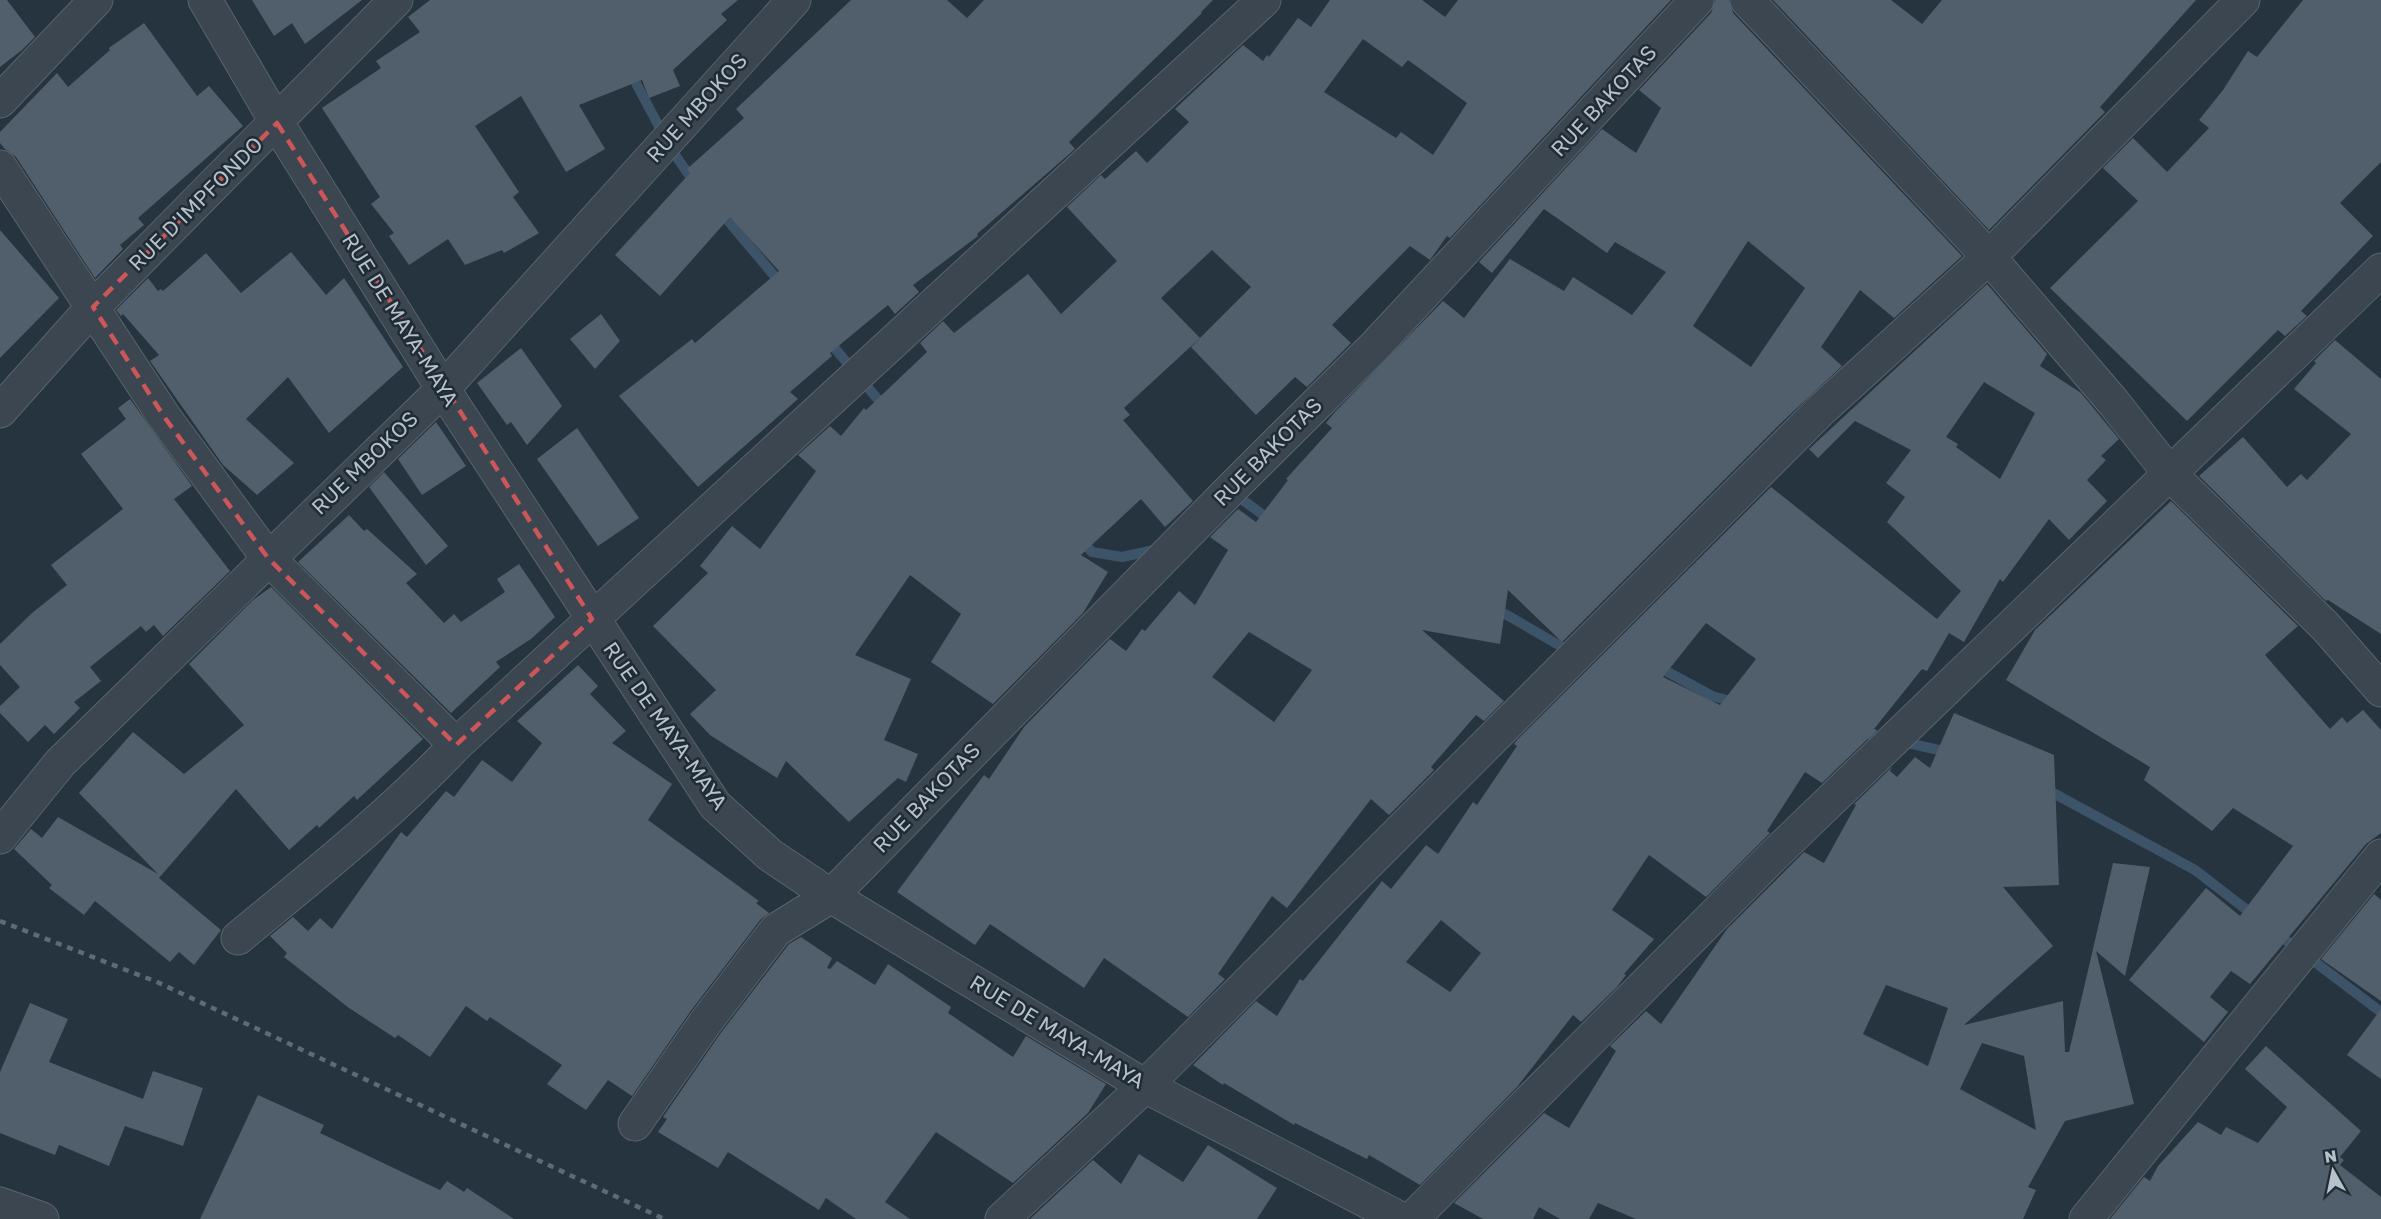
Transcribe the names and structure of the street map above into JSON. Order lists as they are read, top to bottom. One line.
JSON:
{"streets":{"street":["RUE BAKOTAS","RUE MBOKOS","RUE D'IMPFONDO","RUE DE MAYA-MAYA"]},"crossings":[["RUE BAKOTAS","RUE DE MAYA-MAYA"],["RUE MBOKOS","RUE DE MAYA-MAYA"],["RUE D'IMPFONDO","RUE DE MAYA-MAYA"]],"north":"top"}
